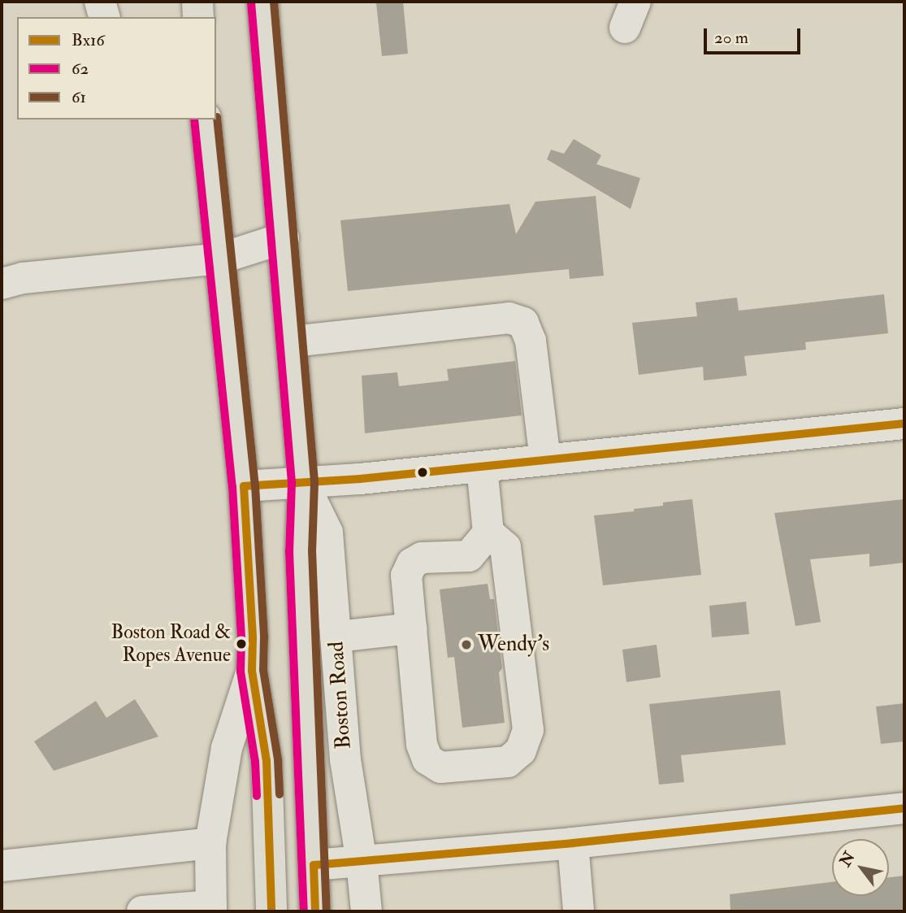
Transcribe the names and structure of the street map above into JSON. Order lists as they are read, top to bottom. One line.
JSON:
{"streets":{"main road":["Boston Road"]},"places":["Boston Road & Ropes Avenue","Wendy's"],"lines":["transit line 61","transit line 62","transit line Bx16"],"legend":["Bx16","62","61"],"scale_bar":"20 m","north":"top left"}
